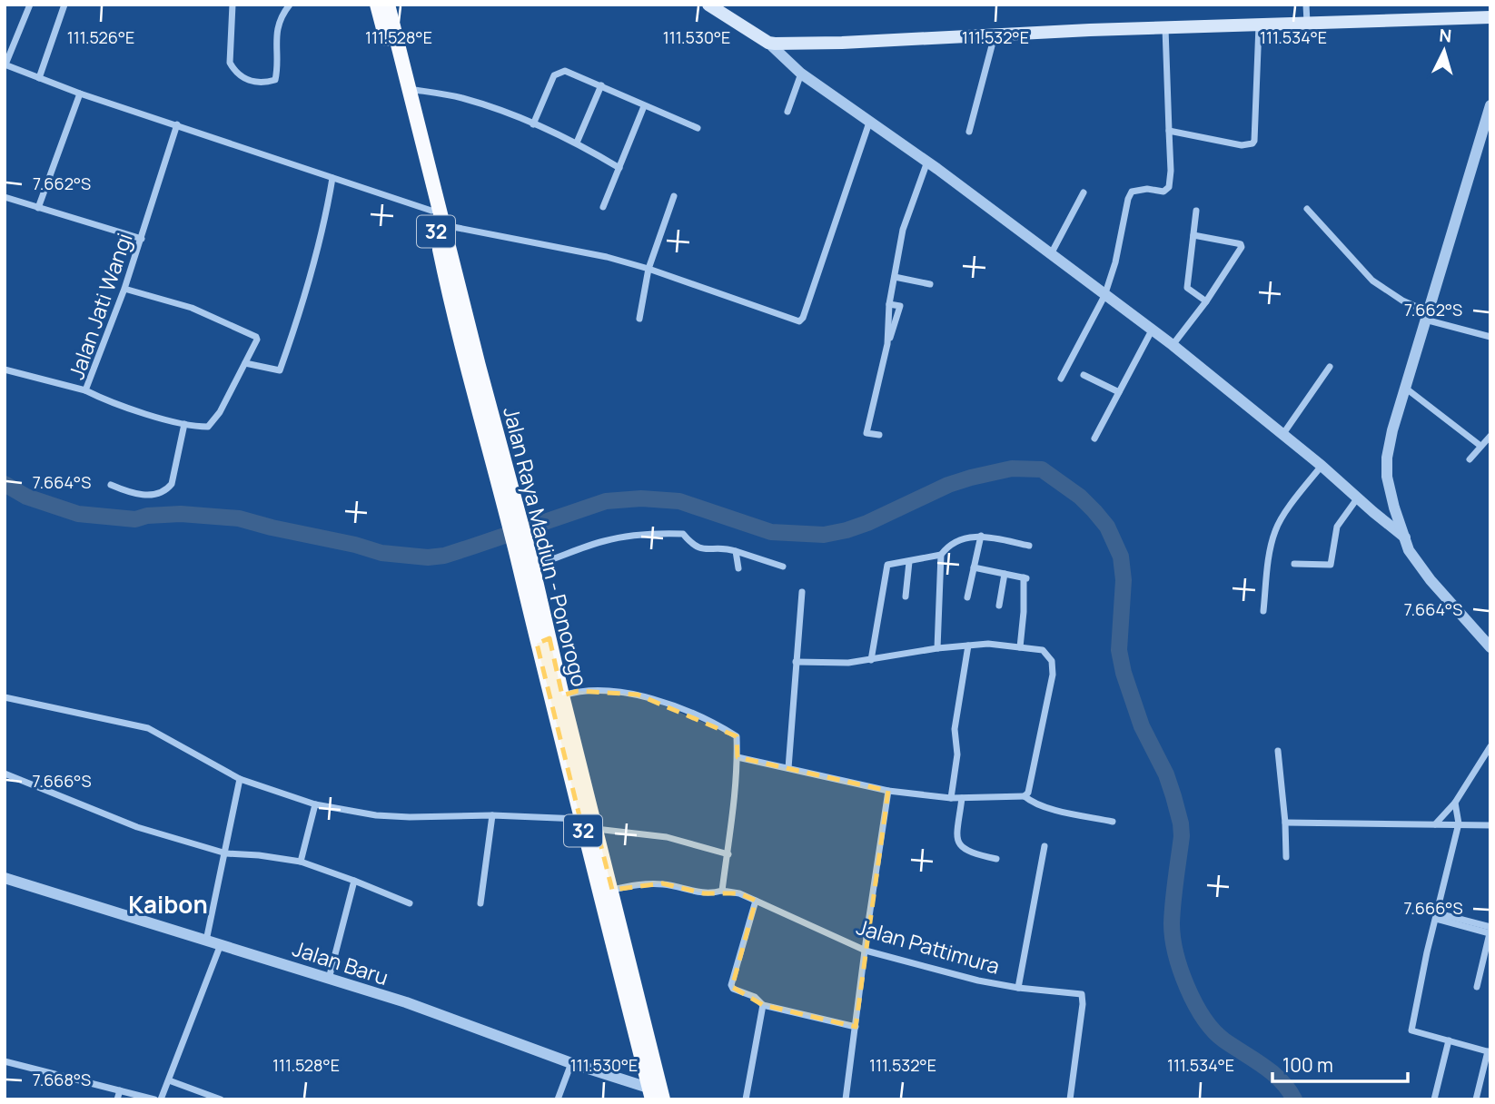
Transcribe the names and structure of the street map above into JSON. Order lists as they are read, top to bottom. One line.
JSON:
{"streets":{"highway":["32","Jalan Raya Madiun - Ponorogo"],"street":["Jalan Jati Wangi","Jalan Pattimura","Jalan Baru"]},"crossings":[["Jalan Raya Madiun - Ponorogo","Jalan Pattimura"],["Jalan Raya Madiun - Ponorogo","Jalan Baru"]],"districts":["Kaibon"],"scale_bar":"100 m","north":"top","coordinates":["111.528°E","111.530°E","111.532°E","111.534°E","111.526°E","7.662°S","7.664°S","7.666°S","7.668°S"]}
